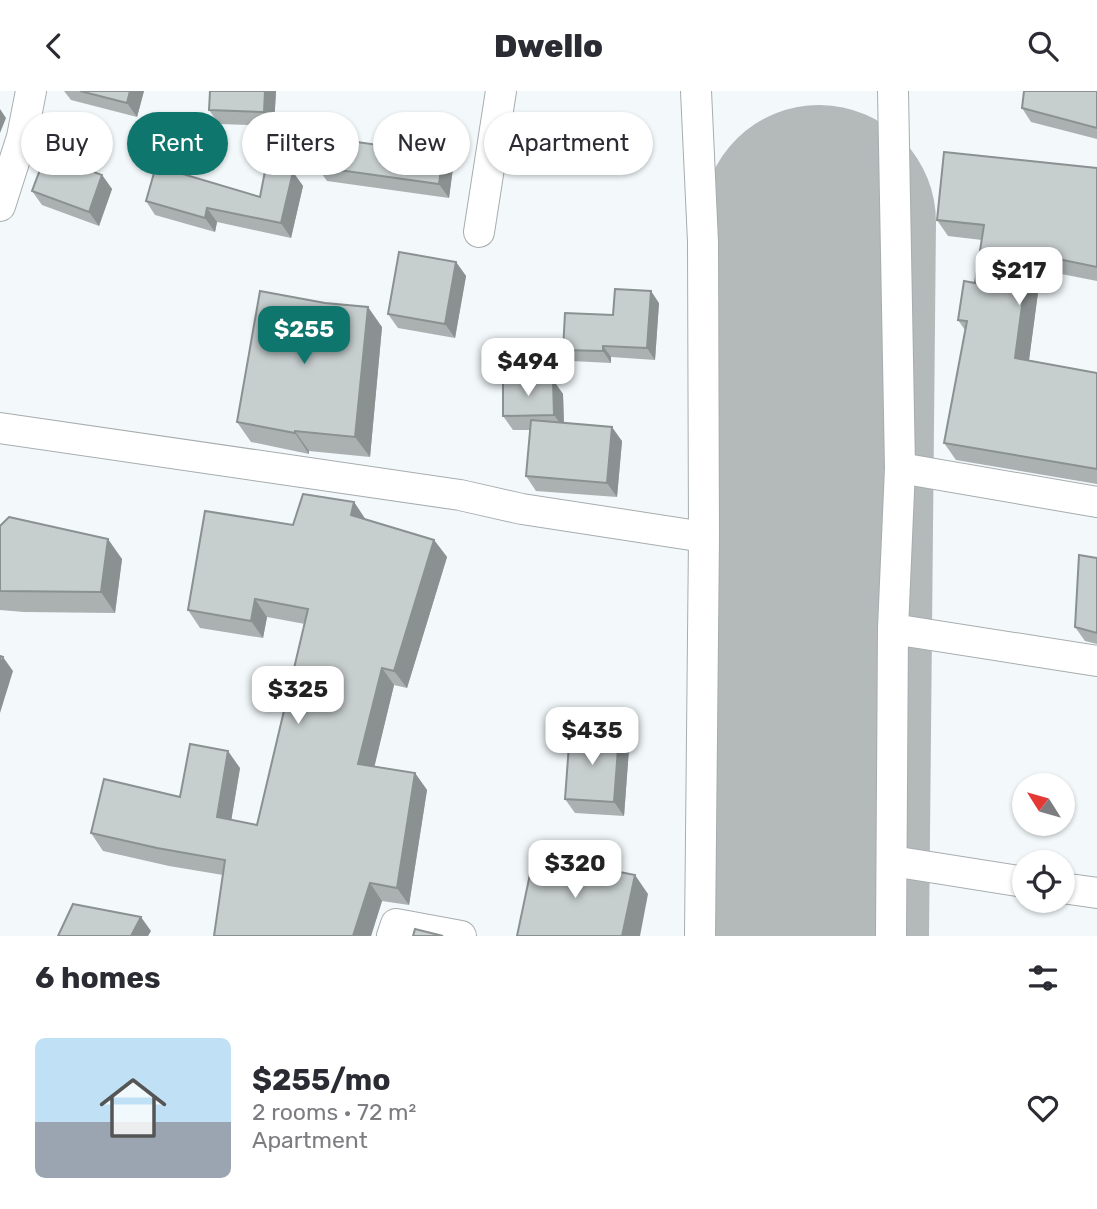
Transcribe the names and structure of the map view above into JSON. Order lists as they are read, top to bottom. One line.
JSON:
{"north":"top left","page":{"header":"Dwello","chip":["Buy","Rent","Filters","New","Apartment"],"price":["$217","$255","$494","$325","$435","$320"],"heading":"6 homes","list":[{"name":"$255/mo","note":"2 rooms · 72 m² · Apartment"}]}}
